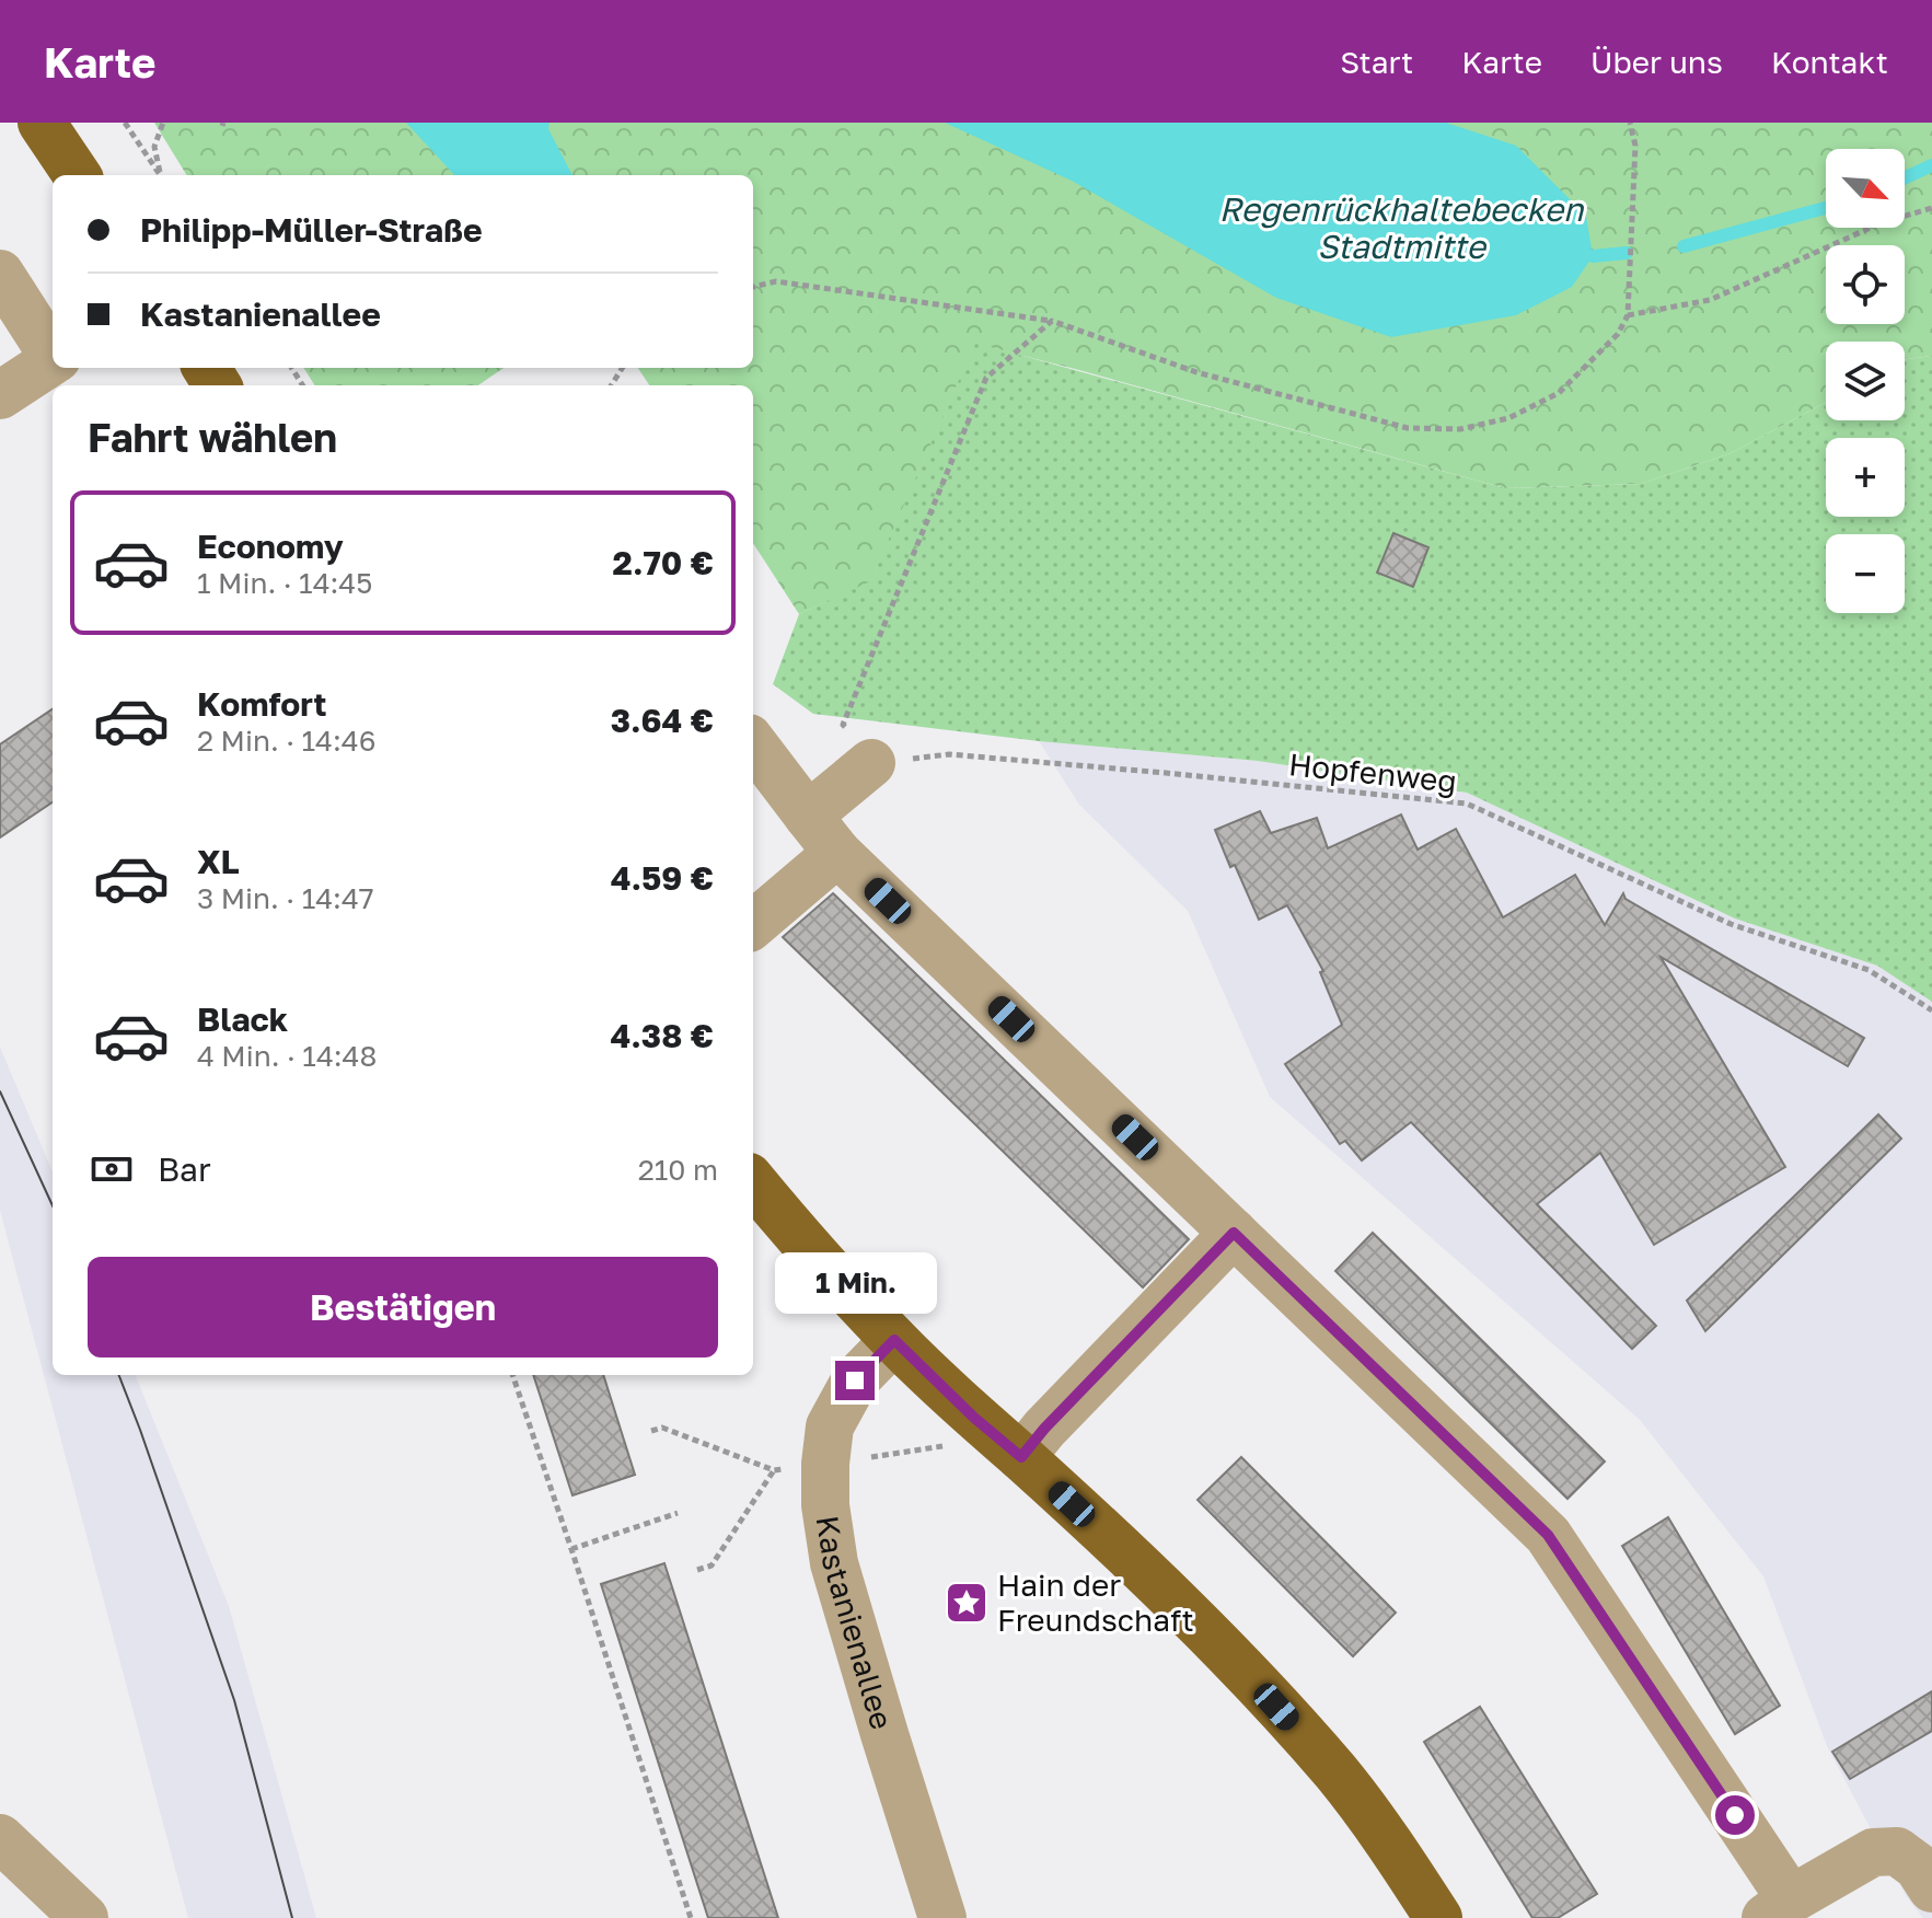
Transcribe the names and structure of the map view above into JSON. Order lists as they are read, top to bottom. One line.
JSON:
{"streets":{"street":["Kastanienallee"],"path":["Hopfenweg"]},"water":["Regenrückhaltebecken Stadtmitte"],"places":{"place":["Hain der Freundschaft"]},"north":"bottom right","page":{"header":"Karte","nav":["Start","Karte","Über uns","Kontakt"],"map_buttons":["+","−"],"banner":["Philipp-Müller-Straße","Kastanienallee"],"heading":"Fahrt wählen","list":[{"name":"Economy","note":"1 Min. · 14:45","value":"2.70 €"},{"name":"Komfort","note":"2 Min. · 14:46","value":"3.64 €"},{"name":"XL","note":"3 Min. · 14:47","value":"4.59 €"},{"name":"Black","note":"4 Min. · 14:48","value":"4.38 €"}],"pay":["Bar","210 m"],"buttons":"Bestätigen","bubble":"1 Min."}}
